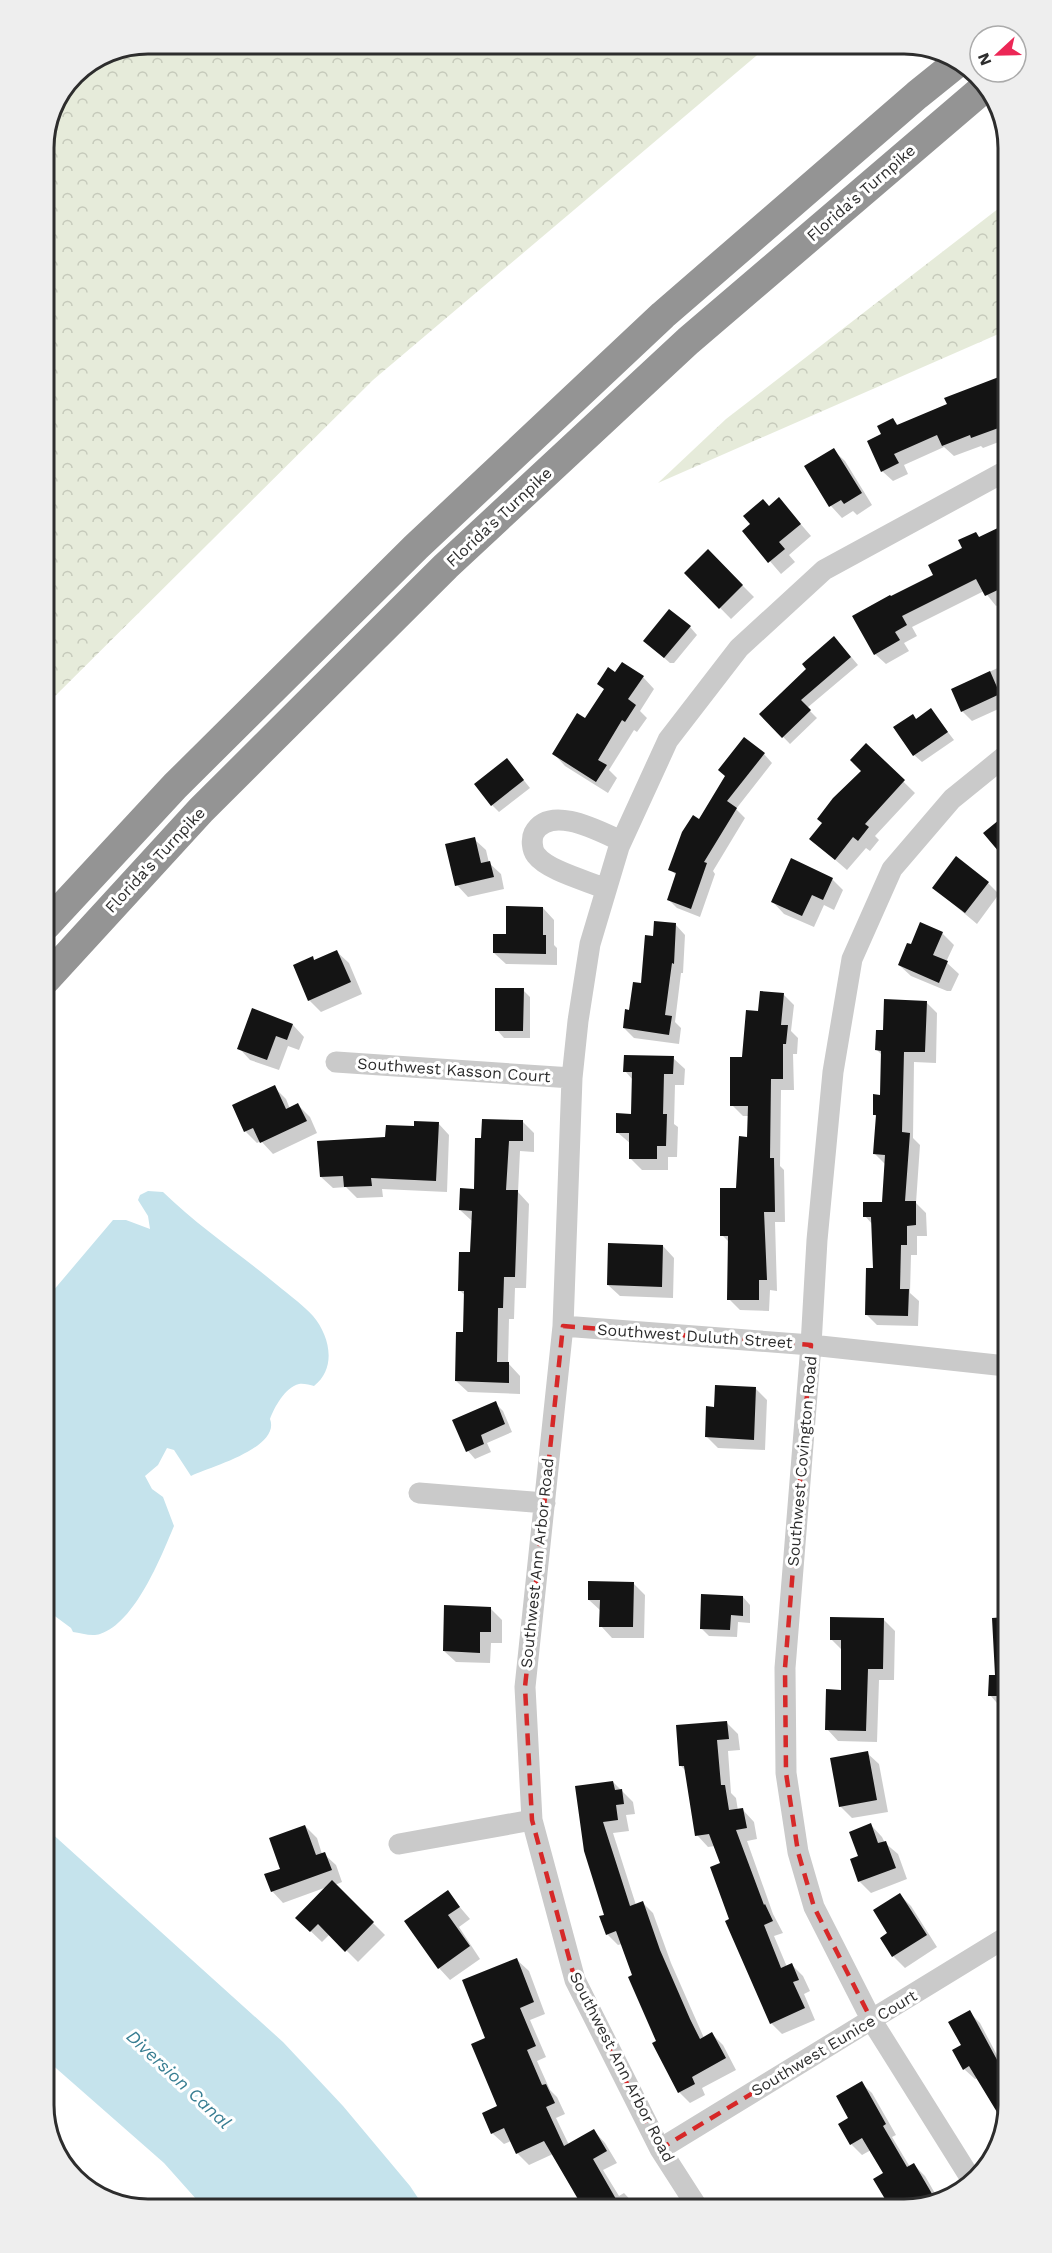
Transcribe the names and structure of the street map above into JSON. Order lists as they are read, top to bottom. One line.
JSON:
{"streets":{"highway":["Florida's Turnpike"],"street":["Southwest Kasson Court","Southwest Duluth Street","Southwest Covington Road","Southwest Ann Arbor Road","Southwest Eunice Court"]},"crossings":[["Southwest Kasson Court","Southwest Ann Arbor Road"],["Southwest Duluth Street","Southwest Covington Road"],["Southwest Duluth Street","Southwest Ann Arbor Road"],["Southwest Covington Road","Southwest Eunice Court"],["Southwest Ann Arbor Road","Southwest Eunice Court"]],"water":["Diversion Canal"],"north":"left"}
